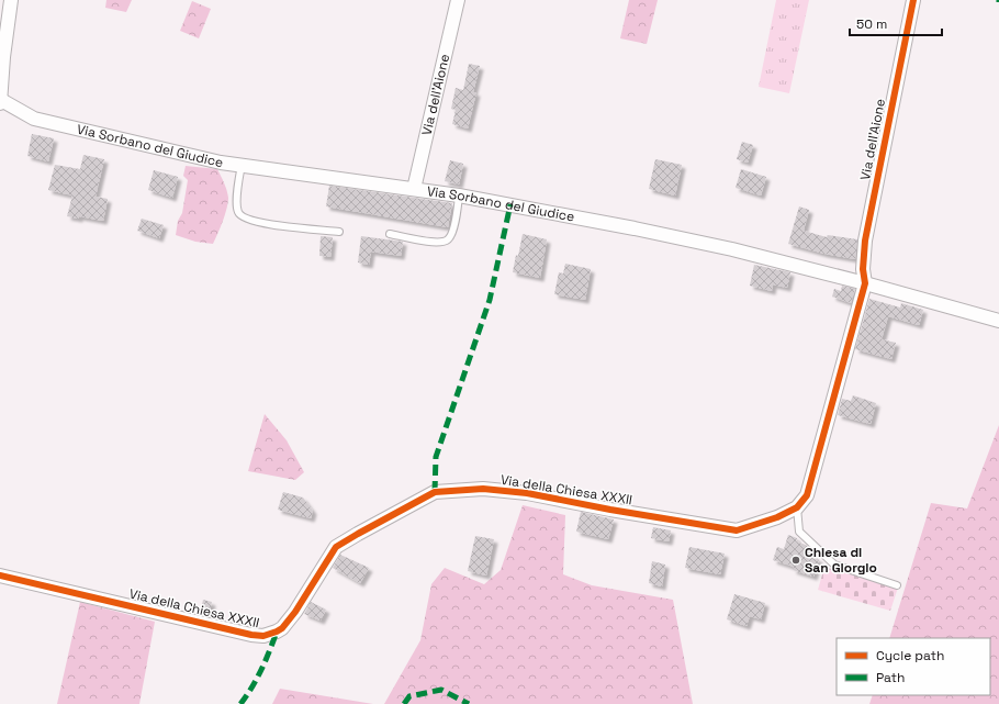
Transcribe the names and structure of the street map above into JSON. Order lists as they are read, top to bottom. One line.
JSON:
{"streets":{"street":["Via dell'Aione","Via Sorbano del Giudice","Via della Chiesa XXXII"]},"crossings":[["Via dell'Aione","Via Sorbano del Giudice"]],"places":["Chiesa di San Giorgio"],"legend":["Cycle path","Path"],"scale_bar":"50 m"}
